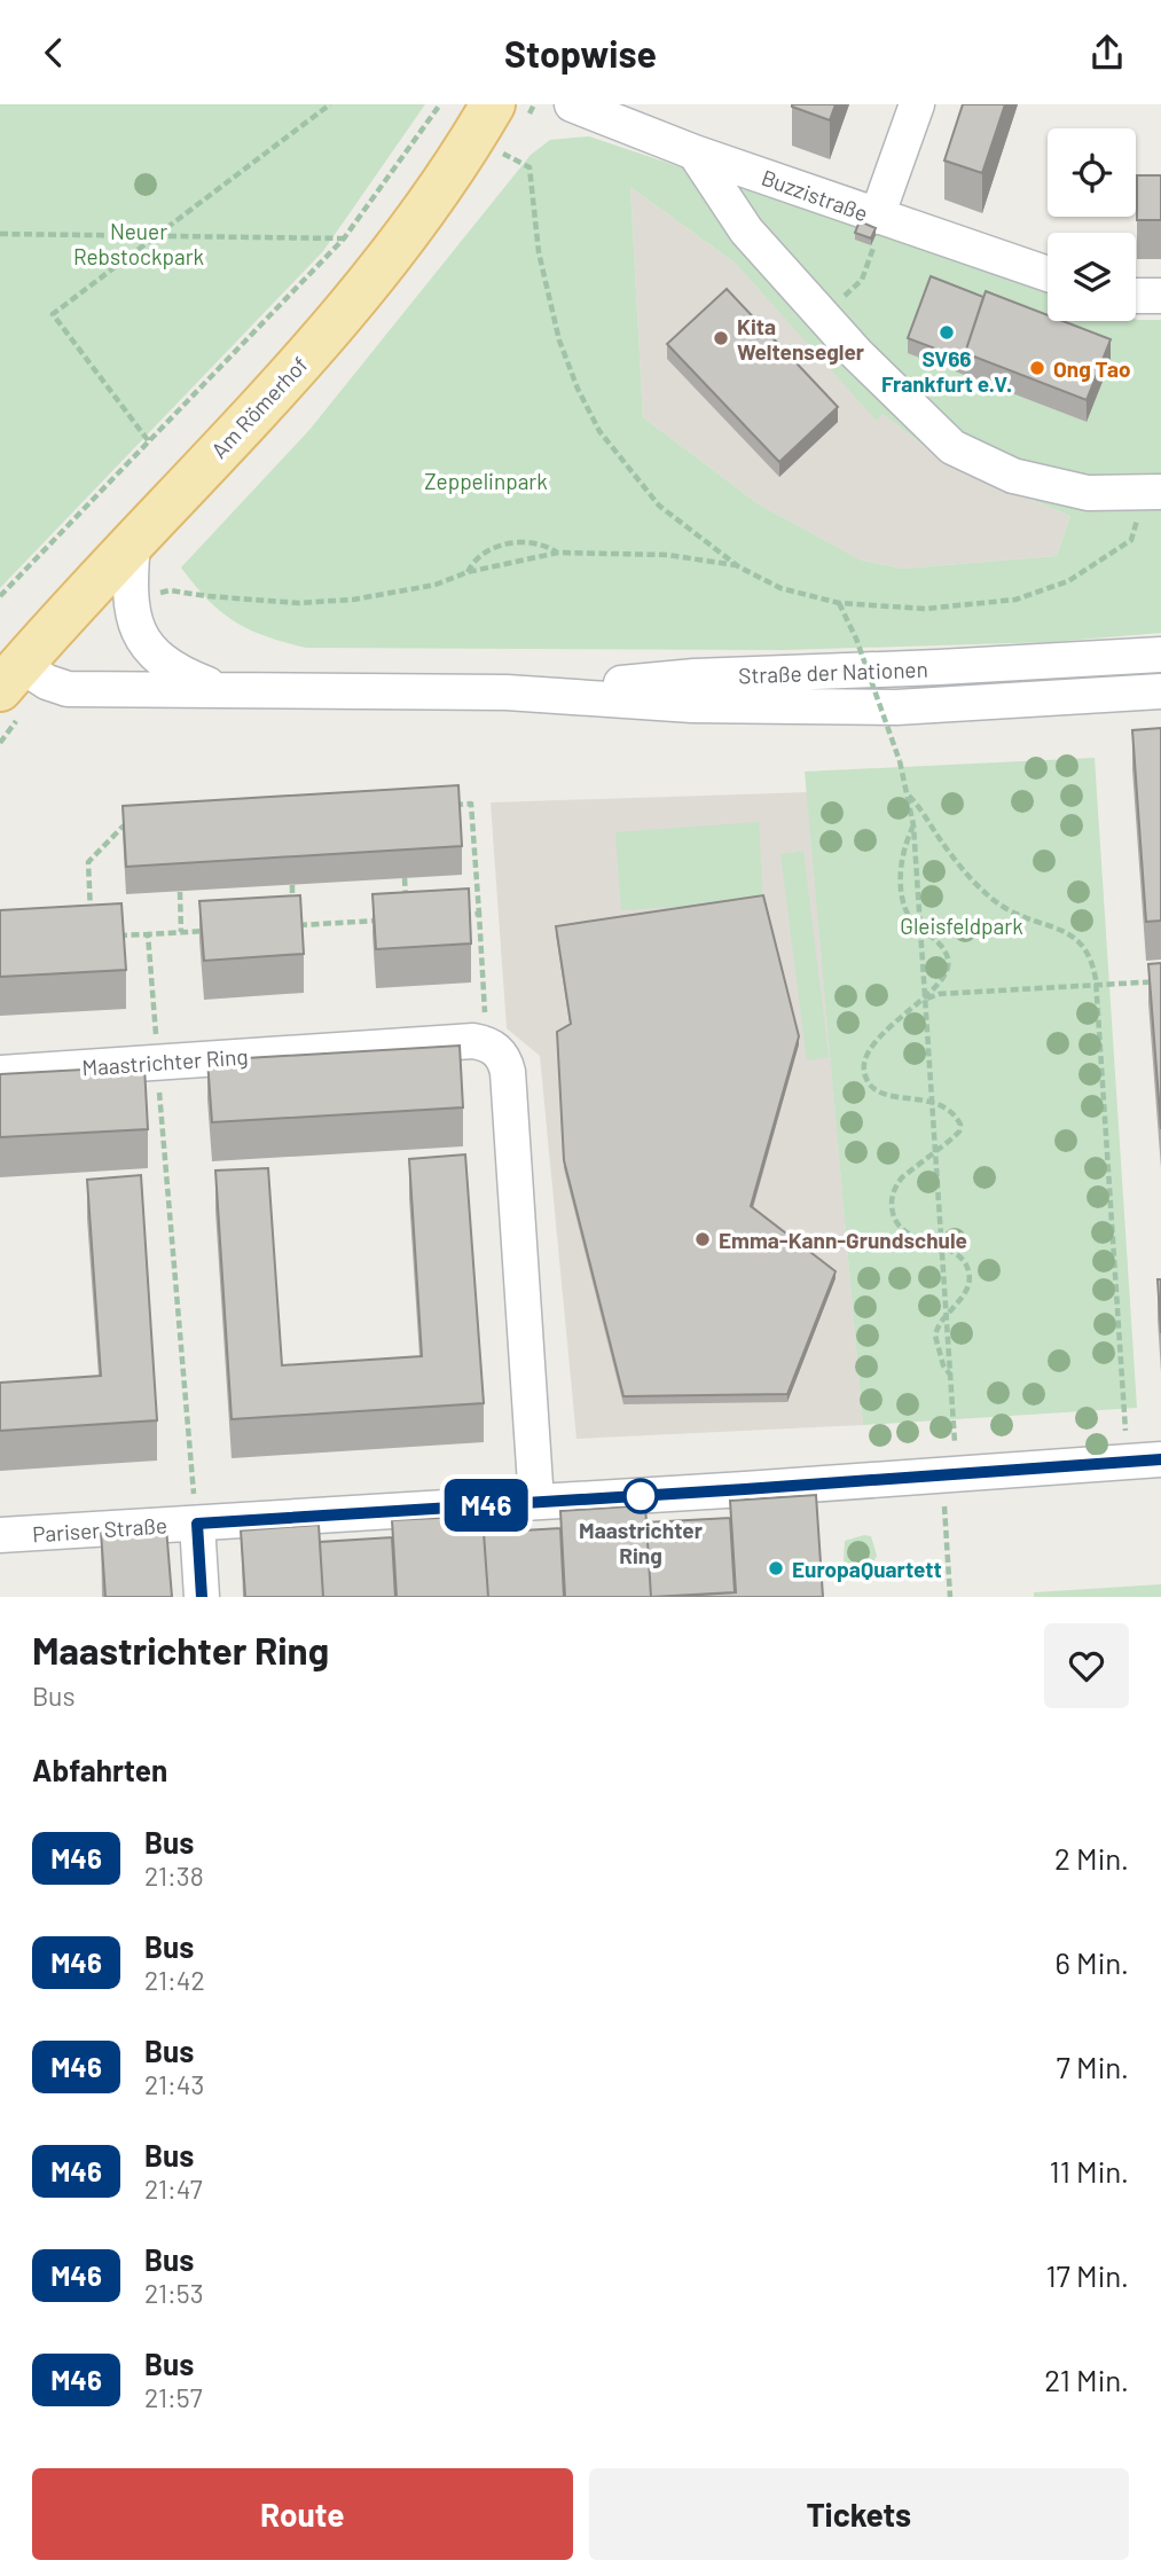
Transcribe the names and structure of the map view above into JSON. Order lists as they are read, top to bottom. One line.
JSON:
{"streets":{"main road":["Am Römerhof"],"street":["Buzzistraße","Straße der Nationen","Maastrichter Ring","Pariser Straße"]},"crossings":[["Am Römerhof","Straße der Nationen"]],"parks":["Neuer Rebstockpark","Zeppelinpark","Gleisfeldpark"],"places":["SV66 Frankfurt e.V.","Kita Weltensegler","Ong Tao","Emma-Kann-Grundschule","Maastrichter Ring","EuropaQuartett"],"lines":["bus line M46"],"page":{"header":"Stopwise","on_map":"M46","heading":[["Maastrichter Ring","Bus"],"Abfahrten"],"list":[{"mark":"M46","name":"Bus","note":"21:38","value":"2 Min."},{"mark":"M46","name":"Bus","note":"21:42","value":"6 Min."},{"mark":"M46","name":"Bus","note":"21:43","value":"7 Min."},{"mark":"M46","name":"Bus","note":"21:47","value":"11 Min."},{"mark":"M46","name":"Bus","note":"21:53","value":"17 Min."},{"mark":"M46","name":"Bus","note":"21:57","value":"21 Min."}],"buttons":["Route","Tickets"]}}
